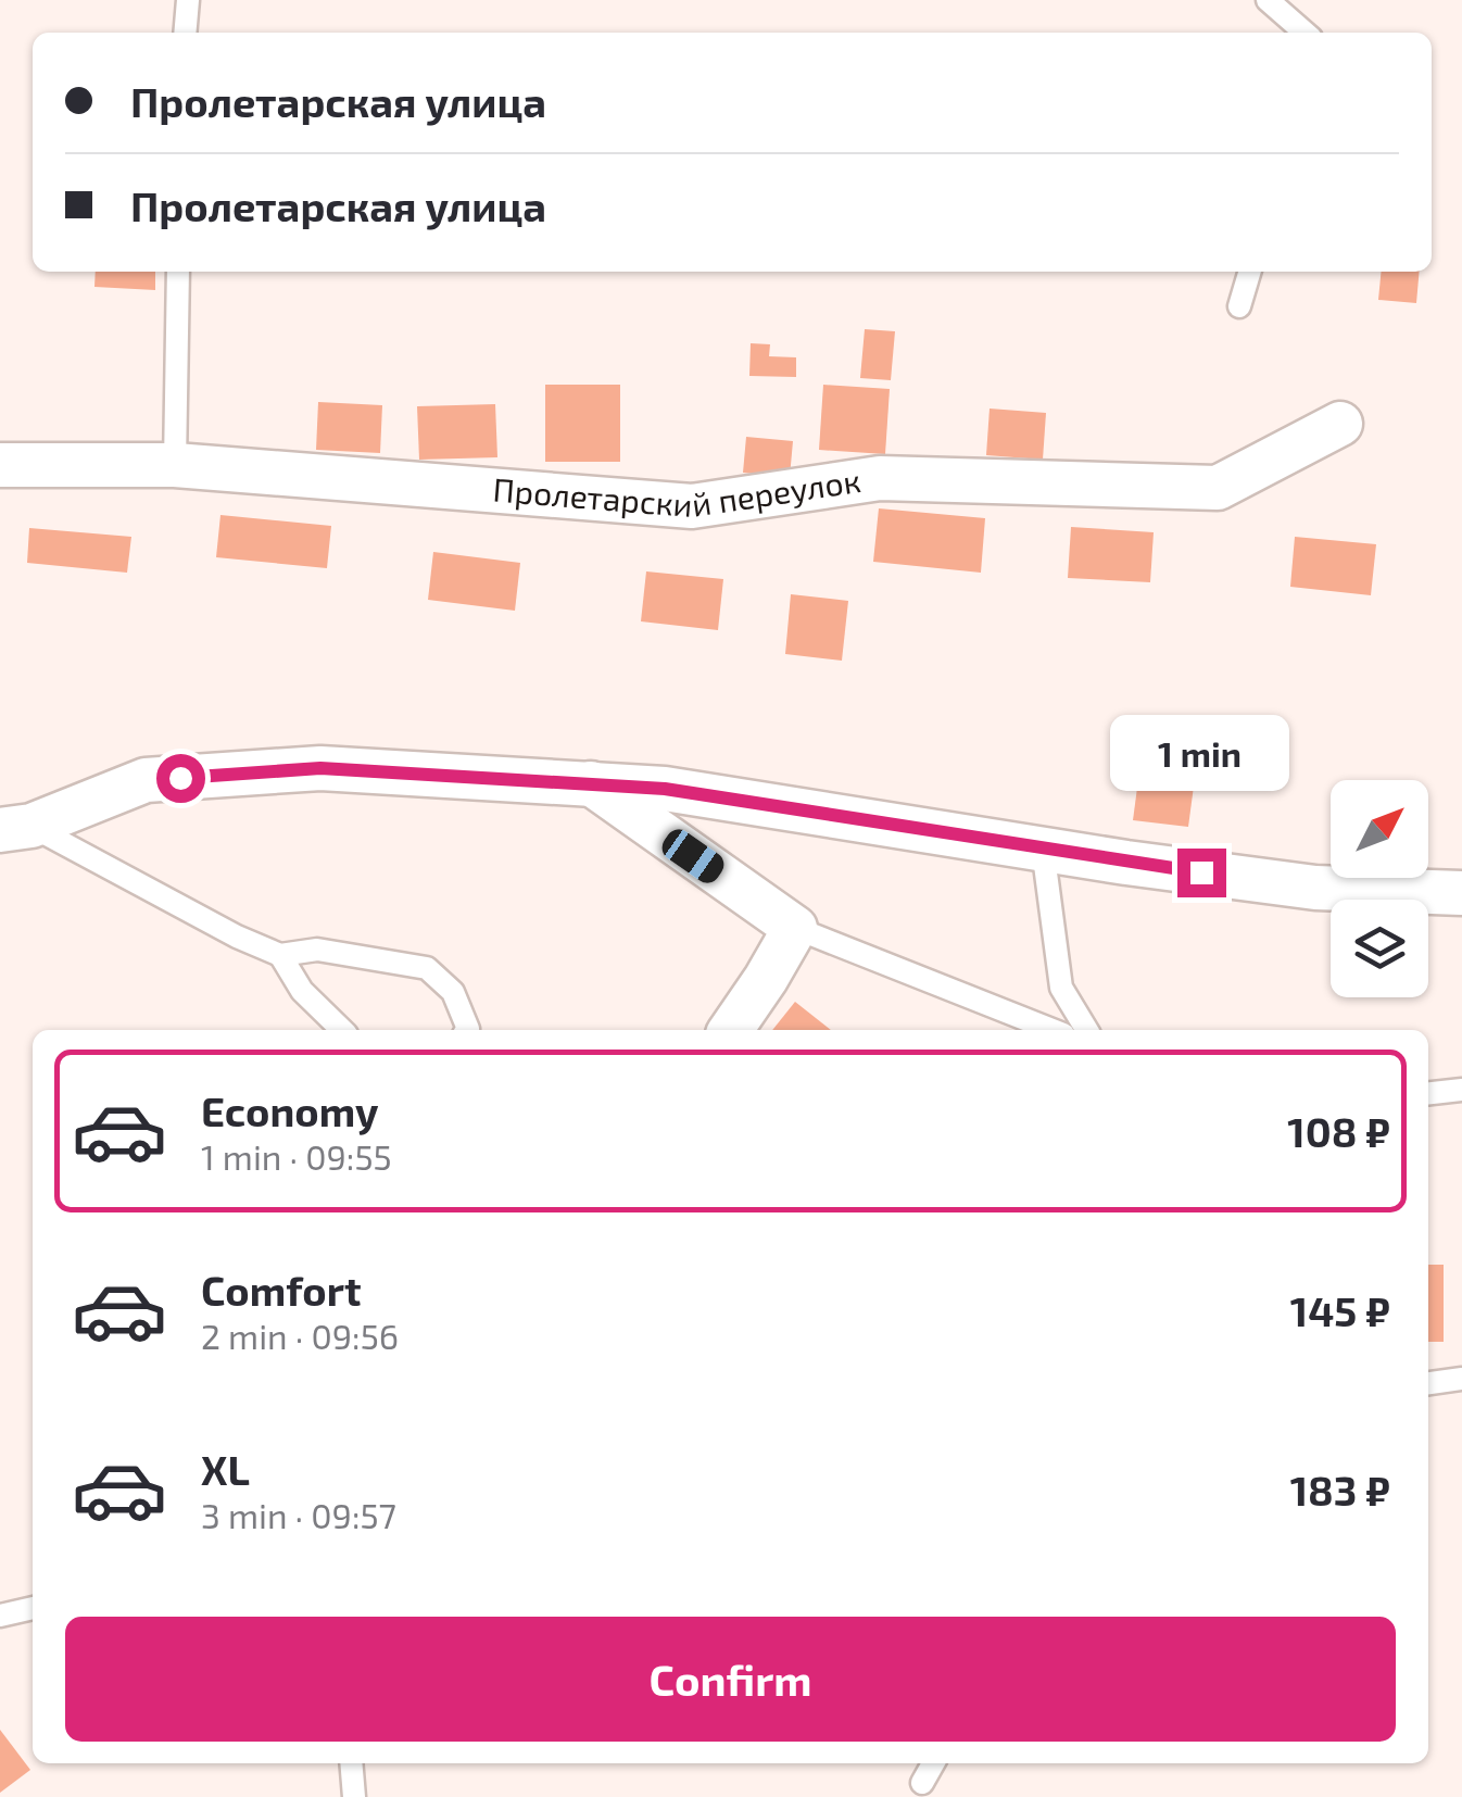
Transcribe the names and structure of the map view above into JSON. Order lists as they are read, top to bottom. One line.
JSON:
{"streets":{"street":["Пролетарский переулок"]},"north":"top right","page":{"banner":["Пролетарская улица","Пролетарская улица"],"bubble":"1 min","list":[{"name":"Economy","note":"1 min · 09:55","value":"108 ₽"},{"name":"Comfort","note":"2 min · 09:56","value":"145 ₽"},{"name":"XL","note":"3 min · 09:57","value":"183 ₽"}],"buttons":"Confirm"}}
